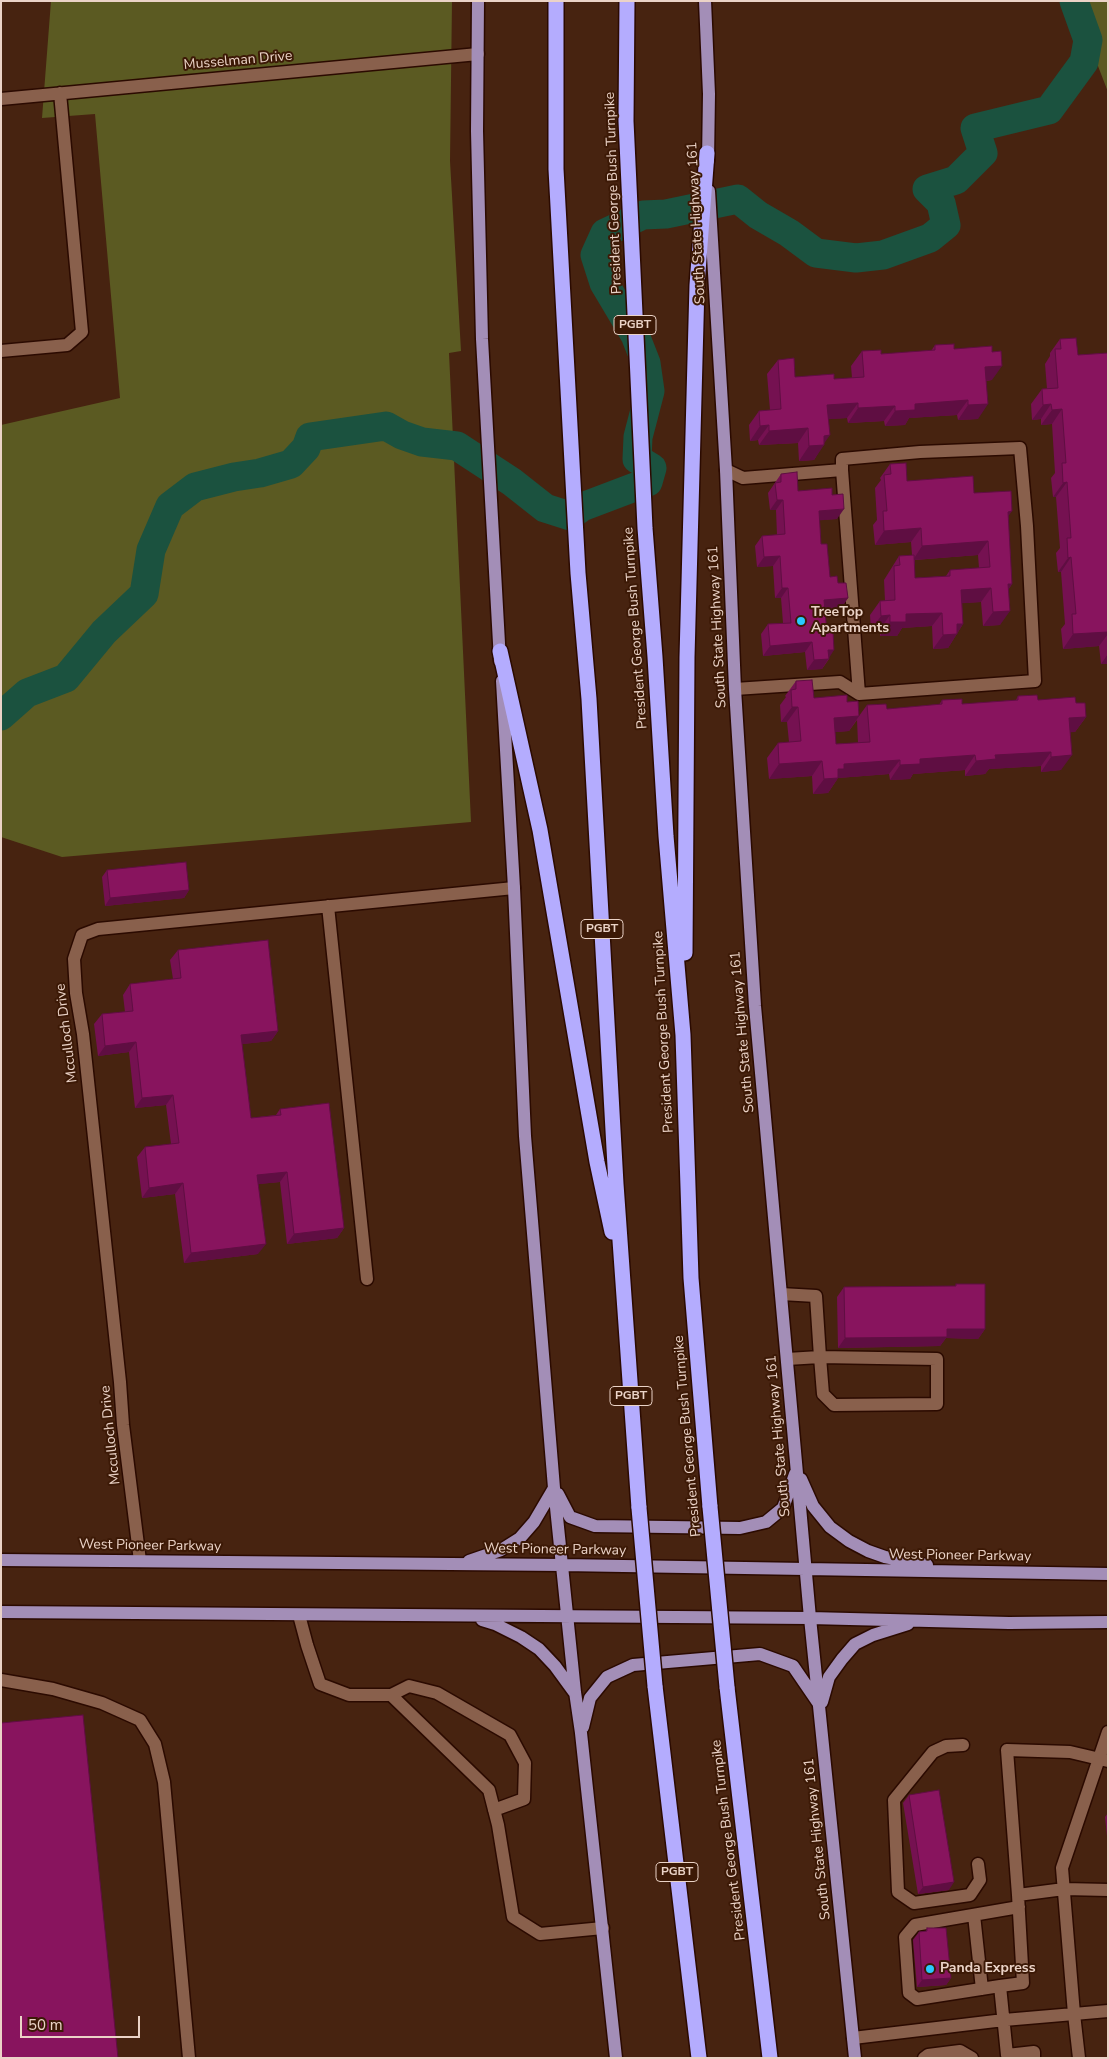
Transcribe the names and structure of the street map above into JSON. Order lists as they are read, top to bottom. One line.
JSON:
{"streets":{"highway":["President George Bush Turnpike","PGBT"],"main road":["South State Highway 161","West Pioneer Parkway"],"street":["Musselman Drive","Mcculloch Drive"]},"crossings":[["South State Highway 161","West Pioneer Parkway"],["Mcculloch Drive","West Pioneer Parkway"]],"places":["TreeTop Apartments","Panda Express"],"scale_bar":"50 m"}
